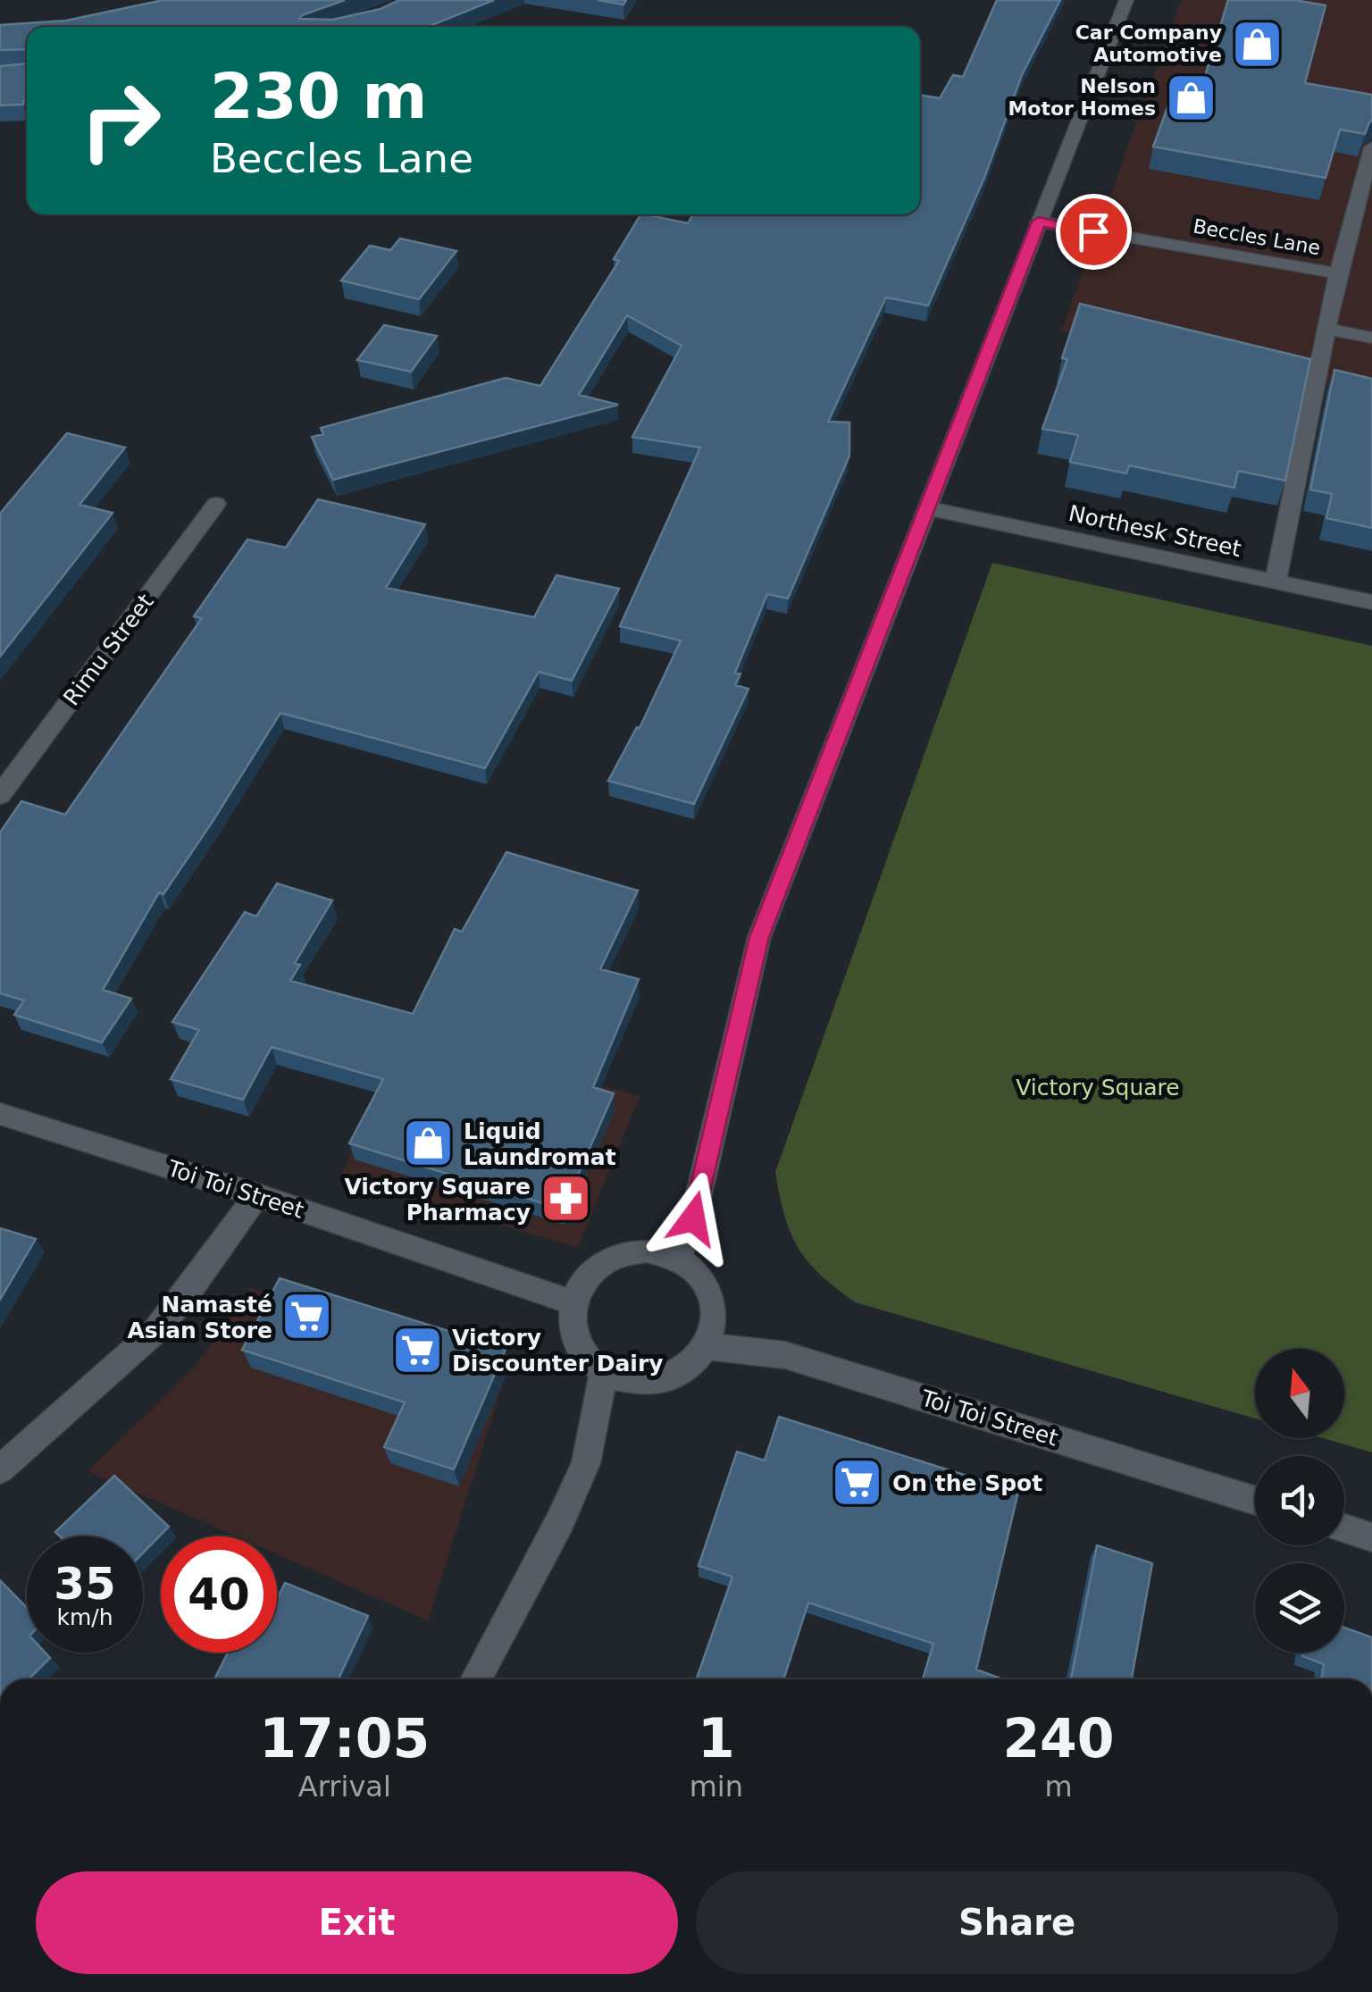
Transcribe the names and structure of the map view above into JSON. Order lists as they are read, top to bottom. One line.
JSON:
{"streets":{"street":["Beccles Lane","Northesk Street","Rimu Street","Toi Toi Street"]},"parks":["Victory Square"],"places":{"shop":["Car Company Automotive","Nelson Motor Homes","Liquid Laundromat"],"pharmacy":["Victory Square Pharmacy"],"supermarket":["Namasté Asian Store","Victory Discounter Dairy","On the Spot"]},"north":"top","page":{"turn":["230 m","Beccles Lane"],"speed":"35 km/h","limit":"40","eta":["17:05","Arrival","1","min","240","m"],"buttons":["Exit","Share"]}}
